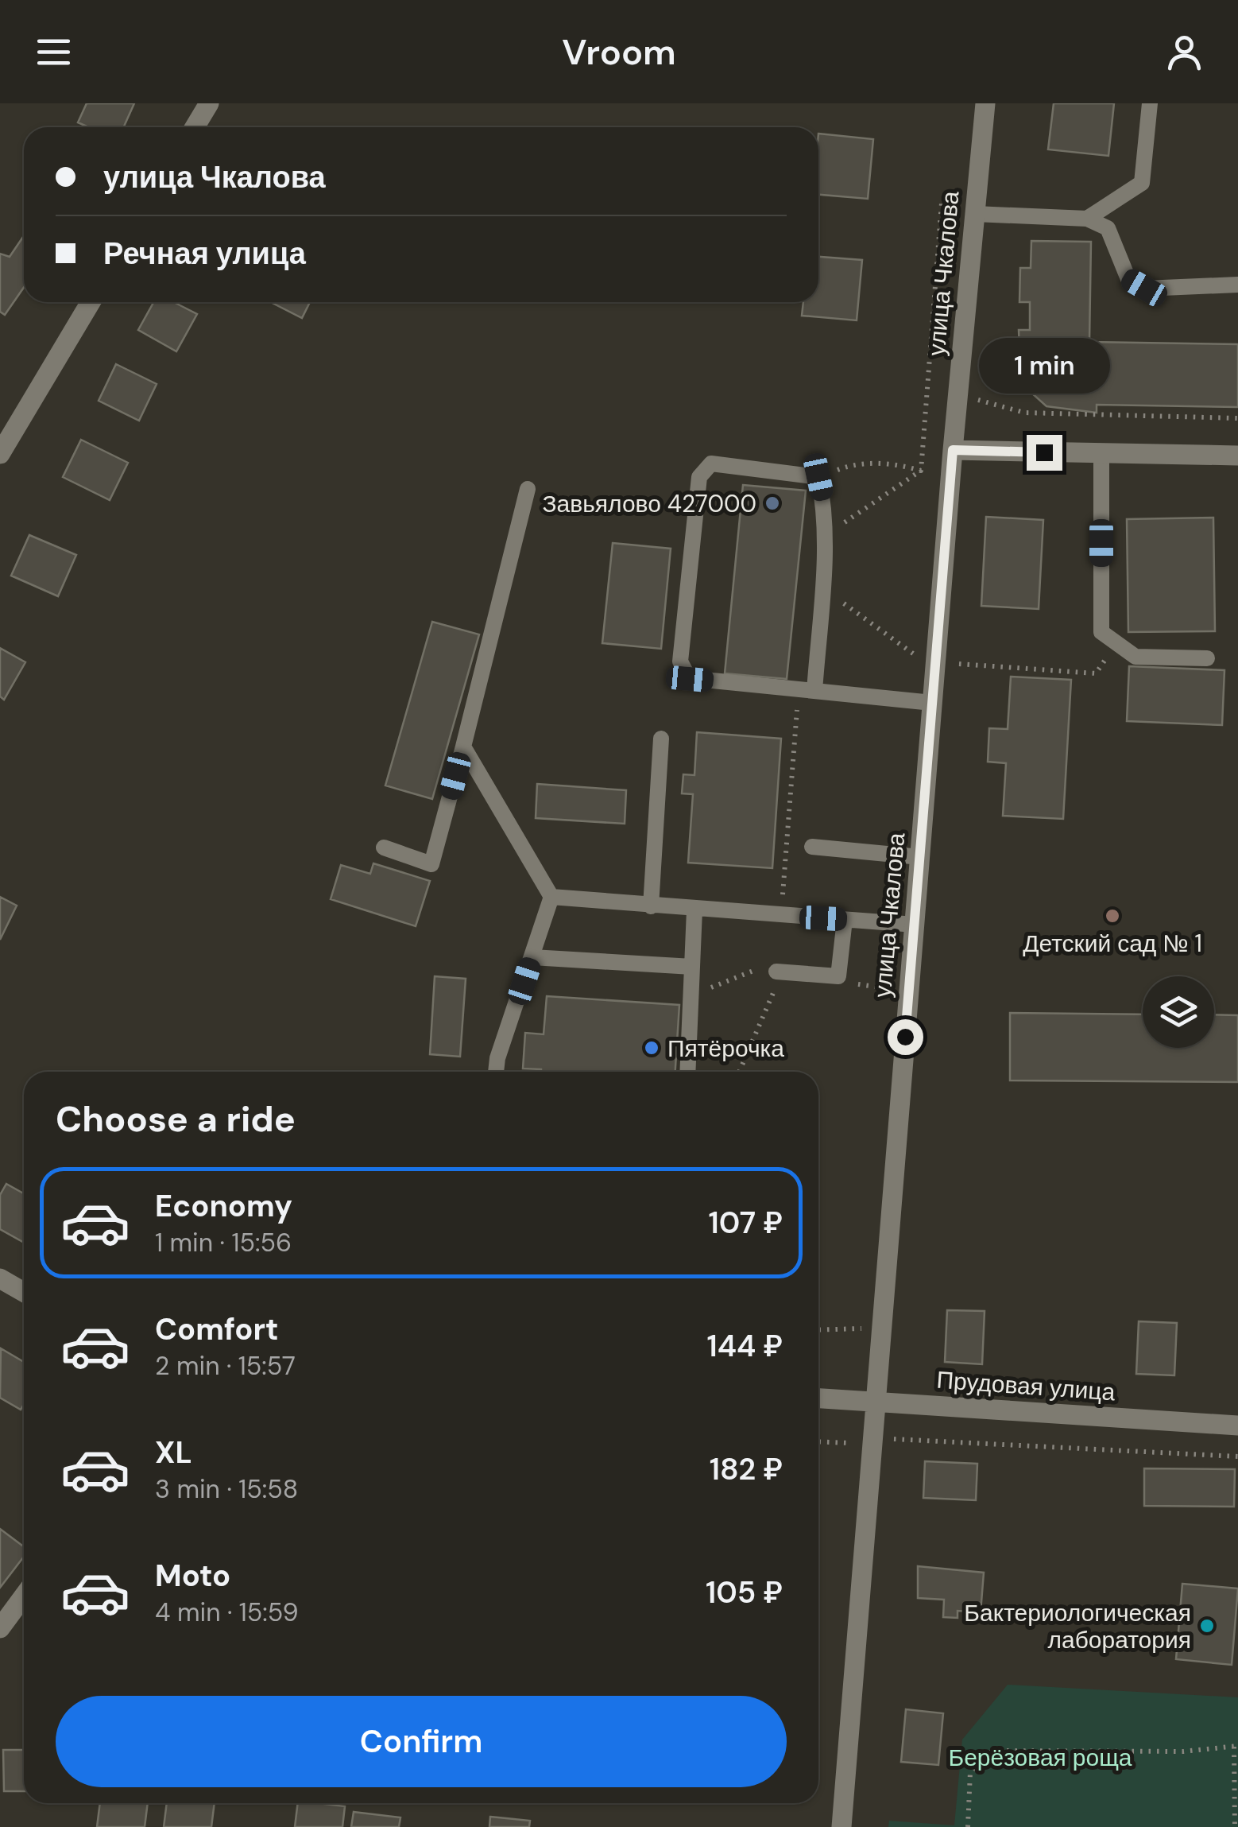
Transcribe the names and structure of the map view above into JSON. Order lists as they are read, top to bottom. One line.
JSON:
{"streets":{"street":["улица Чкалова","Прудовая улица"]},"crossings":[["улица Чкалова","Прудовая улица"]],"parks":["Берёзовая роща"],"places":["Завьялово 427000","Детский сад № 1","Пятёрочка","Бактериологическая лаборатория"],"page":{"header":"Vroom","banner":["улица Чкалова","Речная улица"],"bubble":"1 min","heading":"Choose a ride","list":[{"name":"Economy","note":"1 min · 15:56","value":"107 ₽"},{"name":"Comfort","note":"2 min · 15:57","value":"144 ₽"},{"name":"XL","note":"3 min · 15:58","value":"182 ₽"},{"name":"Moto","note":"4 min · 15:59","value":"105 ₽"}],"buttons":"Confirm"}}
